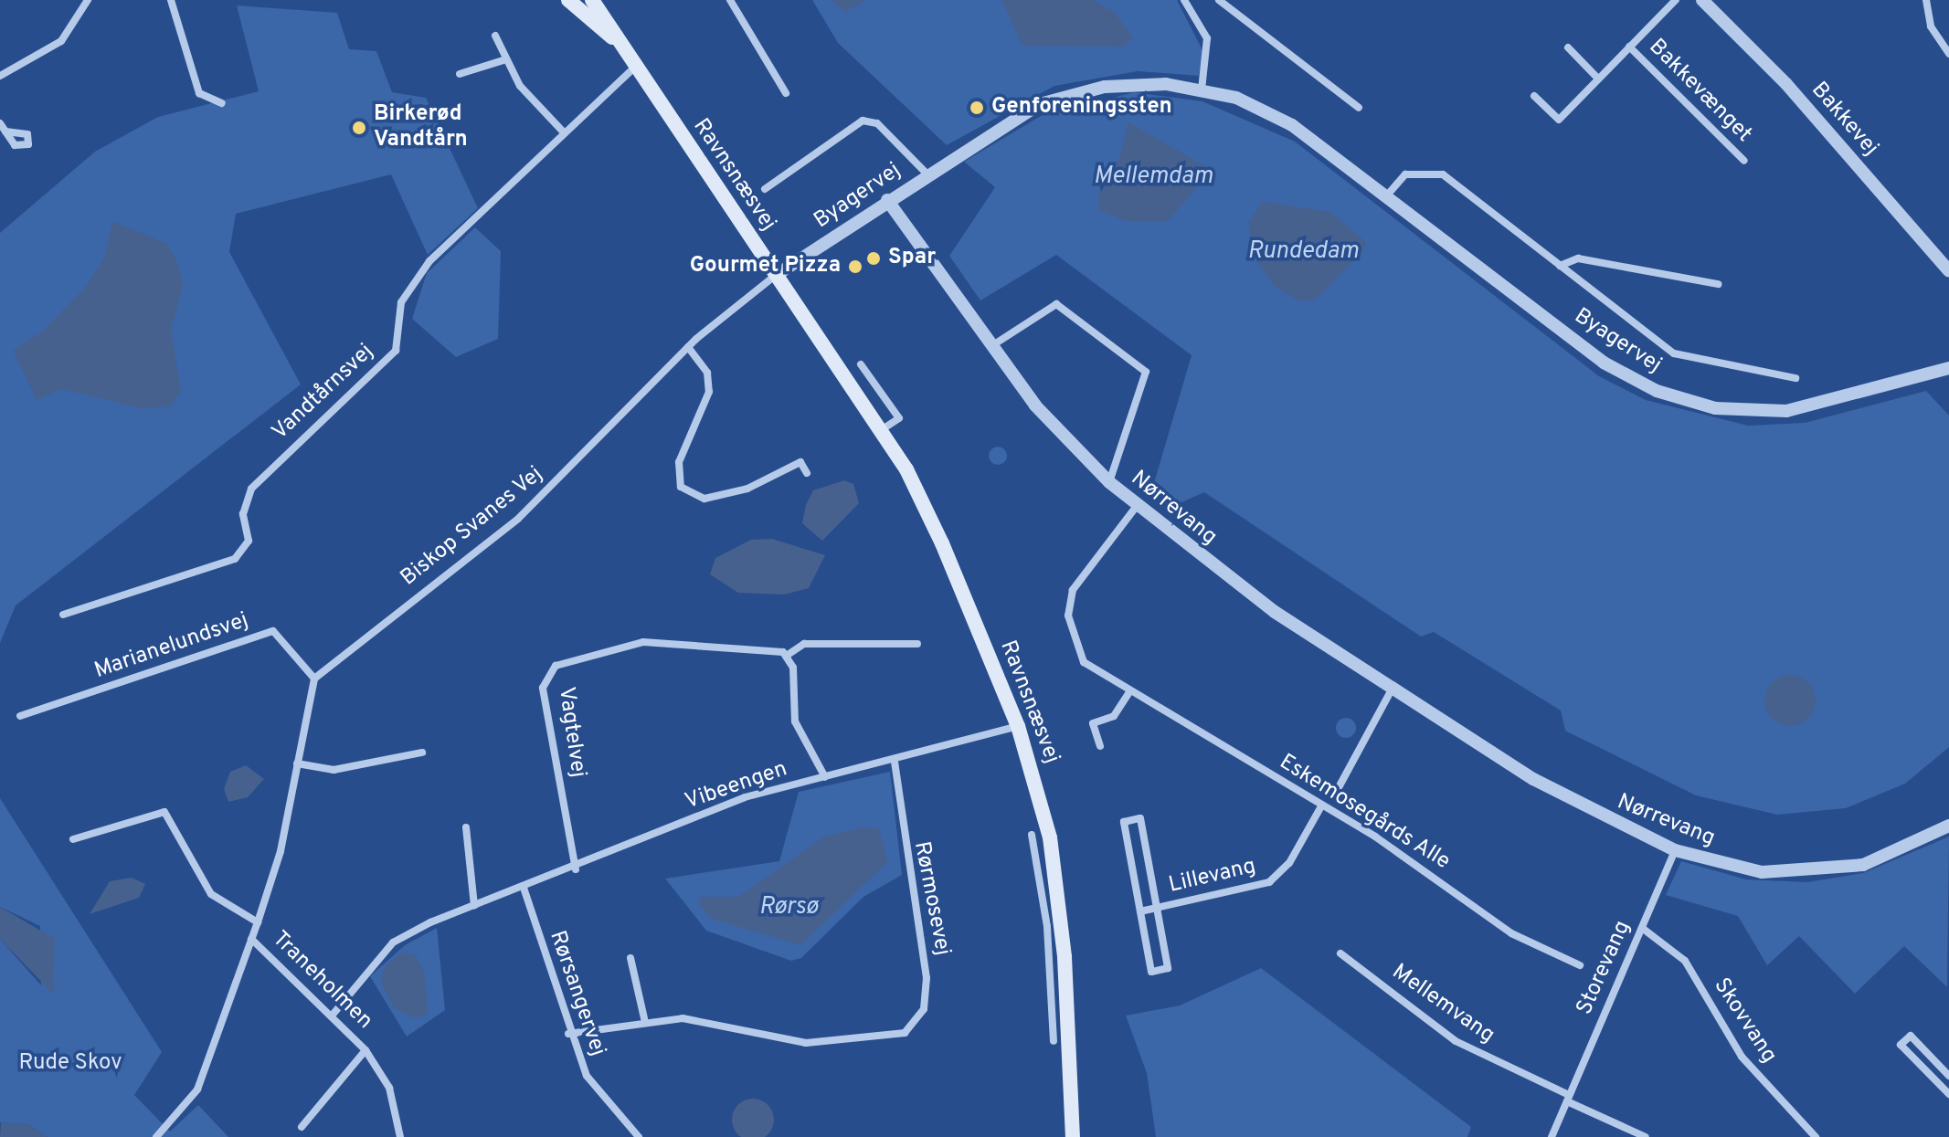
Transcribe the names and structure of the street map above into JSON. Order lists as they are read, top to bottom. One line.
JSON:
{"streets":{"main road":["Ravnsnæsvej"],"street":["Bakkevænget","Bakkevej","Byagervej","Vandtårnsvej","Nørrevang","Biskop Svanes Vej","Marianelundsvej","Vagtelvej","Vibeengen","Eskemosegårds Alle","Lillevang","Rørmosevej","Storevang","Traneholmen","Rørsangervej","Mellemvang","Skovvang"]},"crossings":[["Ravnsnæsvej","Byagervej"],["Ravnsnæsvej","Vandtårnsvej"],["Ravnsnæsvej","Biskop Svanes Vej"],["Ravnsnæsvej","Vibeengen"],["Byagervej","Nørrevang"],["Byagervej","Biskop Svanes Vej"],["Nørrevang","Eskemosegårds Alle"],["Nørrevang","Storevang"],["Biskop Svanes Vej","Marianelundsvej"],["Vagtelvej","Vibeengen"],["Vibeengen","Rørmosevej"],["Vibeengen","Traneholmen"],["Vibeengen","Rørsangervej"],["Eskemosegårds Alle","Lillevang"],["Rørmosevej","Rørsangervej"],["Storevang","Mellemvang"],["Storevang","Skovvang"]],"water":["Mellemdam","Rundedam","Rørsø"],"parks":["Rude Skov"],"places":["Genforeningssten","Birkerød Vandtårn","Spar","Gourmet Pizza"]}
